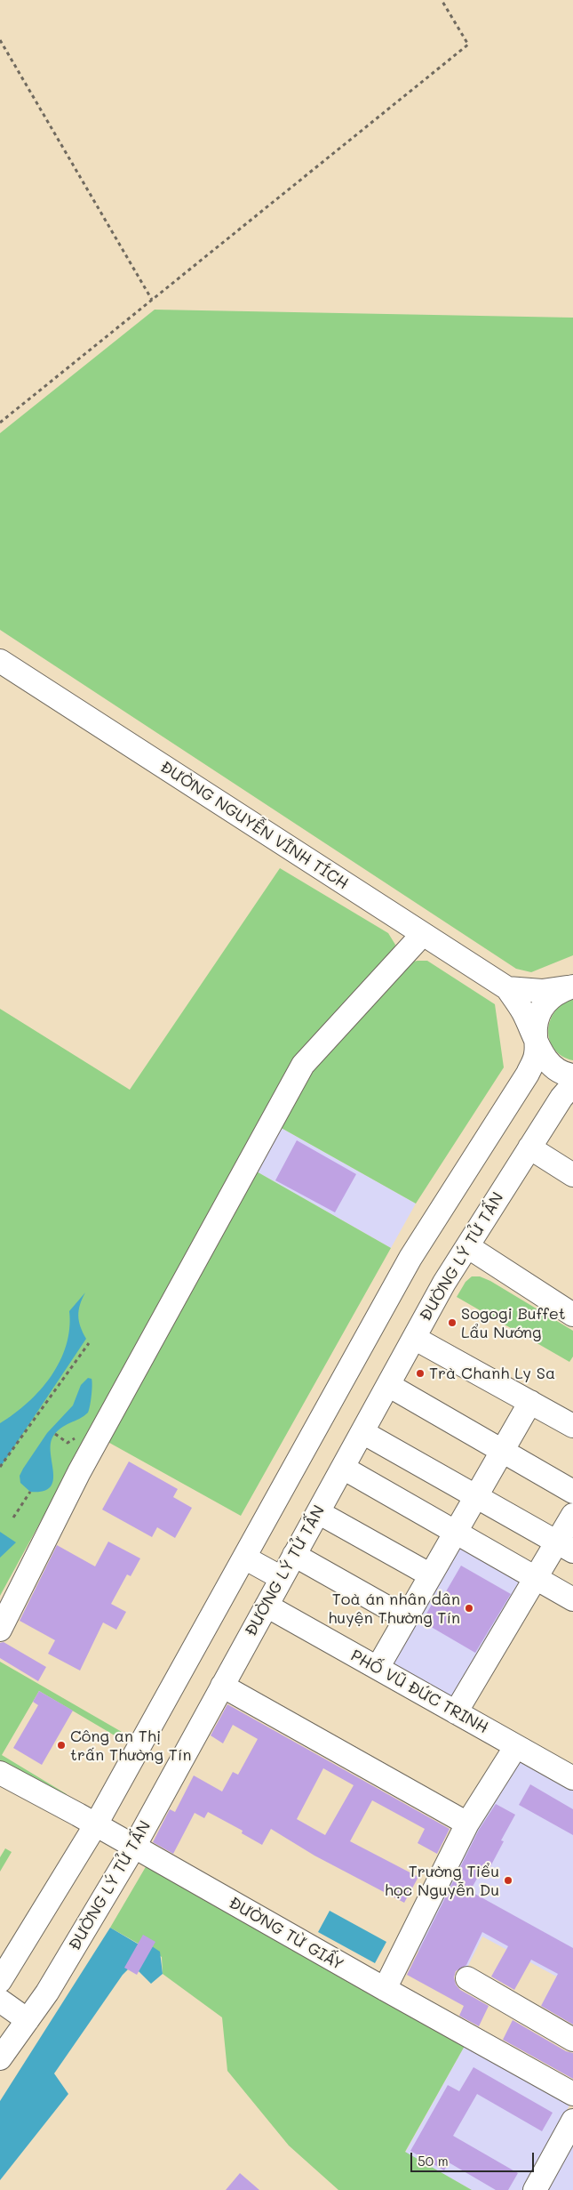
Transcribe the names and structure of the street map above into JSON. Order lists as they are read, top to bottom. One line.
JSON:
{"streets":{"street":["ĐƯỜNG NGUYỄN VĨNH TÍCH","ĐƯỜNG LÝ TỬ TẤN","PHỐ VŨ ĐỨC TRINH","ĐƯỜNG TỪ GIẤY"]},"crossings":[["ĐƯỜNG LÝ TỬ TẤN","PHỐ VŨ ĐỨC TRINH"],["ĐƯỜNG LÝ TỬ TẤN","ĐƯỜNG TỪ GIẤY"]],"places":["Sogogi Buffet Lẩu Nướng","Trà Chanh Ly Sa","Toà án nhân dân huyện Thường Tín","Công an Thị trấn Thường Tín","Trường Tiểu học Nguyễn Du"],"scale_bar":"50 m"}
